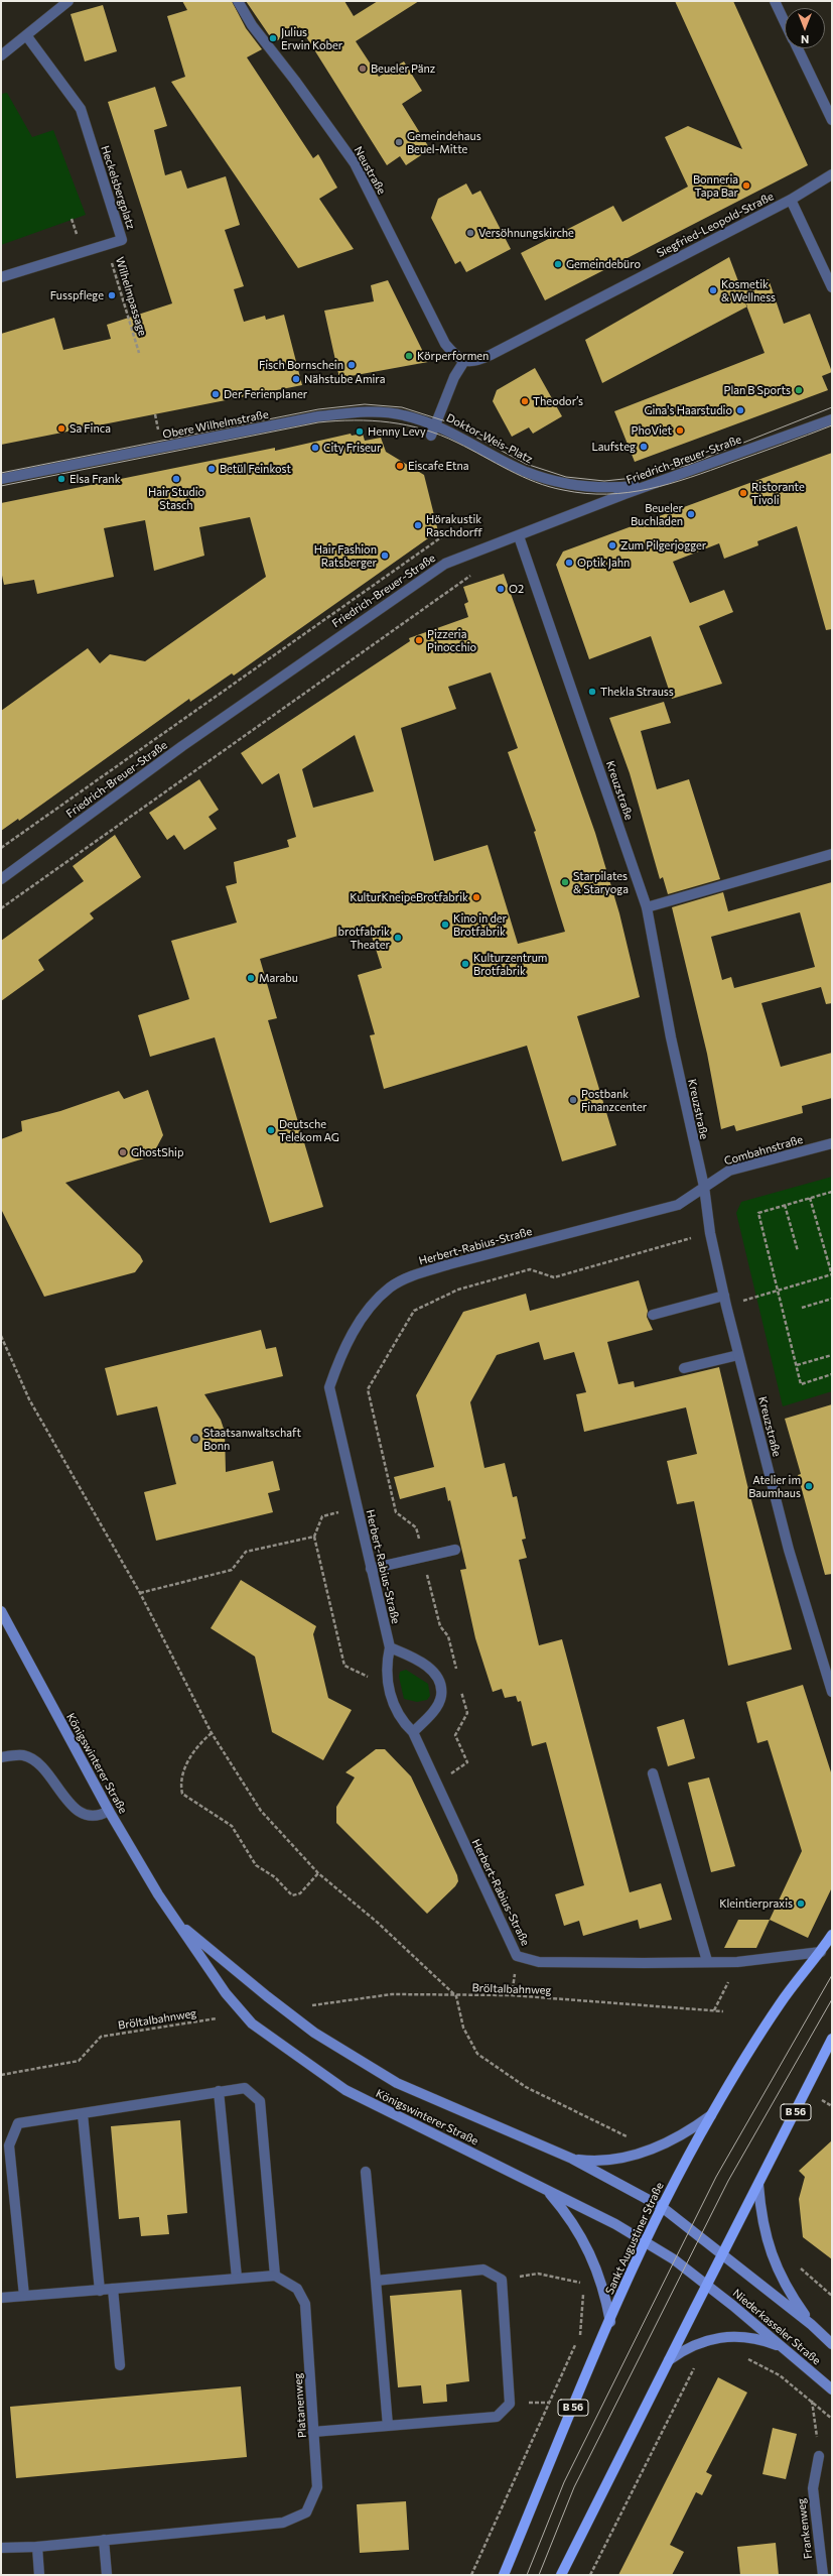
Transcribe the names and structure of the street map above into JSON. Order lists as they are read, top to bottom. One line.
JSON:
{"streets":{"main road":["Königswinterer Straße","B 56","Sankt Augustiner Straße","Niederkasseler Straße"],"street":["Neustraße","Heckelsbergplatz","Siegfried-Leopold-Straße","Obere Wilhelmstraße","Doktor-Weis-Platz","Friedrich-Breuer-Straße","Kreuzstraße","Combahnstraße","Herbert-Rabius-Straße","Platanenweg","Frankenweg"],"path":["Wilhelmpassage","Bröltalbahnweg"]},"crossings":[["Neustraße","Siegfried-Leopold-Straße"],["Heckelsbergplatz","Wilhelmpassage"],["Obere Wilhelmstraße","Doktor-Weis-Platz"],["Doktor-Weis-Platz","Friedrich-Breuer-Straße"],["Friedrich-Breuer-Straße","Kreuzstraße"],["Kreuzstraße","Combahnstraße"],["Kreuzstraße","Herbert-Rabius-Straße"],["Combahnstraße","Herbert-Rabius-Straße"],["Herbert-Rabius-Straße","Sankt Augustiner Straße"],["Königswinterer Straße","B 56"],["Königswinterer Straße","Sankt Augustiner Straße"],["Königswinterer Straße","Niederkasseler Straße"],["B 56","Niederkasseler Straße"]],"places":["Julius Erwin Kober","Beueler Pänz","Gemeindehaus Beuel-Mitte","Bonneria Tapa Bar","Versöhnungskirche","Gemeindebüro","Kosmetik & Wellness","Fusspflege","Körperformen","Fisch Bornschein","Nähstube Amira","Plan B Sports","Der Ferienplaner","Theodor’s","Gina's Haarstudio","Sa Finca","PhoViet","Henny Levy","Laufsteg","City Friseur","Eiscafe Etna","Betül Feinkost","Elsa Frank","Hair Studio Stasch","Ristorante Tivoli","Beueler Buchladen","Hörakustik Raschdorff","Zum Pilgerjogger","Hair Fashion Ratsberger","Optik Jahn","O2","Pizzeria Pinocchio","Thekla Strauss","Starpilates & Staryoga","KulturKneipeBrotfabrik","Kino in der Brotfabrik","brotfabrik Theater","Kulturzentrum Brotfabrik","Marabu","Postbank Finanzcenter","Deutsche Telekom AG","GhostShip","Staatsanwaltschaft Bonn","Atelier im Baumhaus","Kleintierpraxis"],"north":"bottom"}
